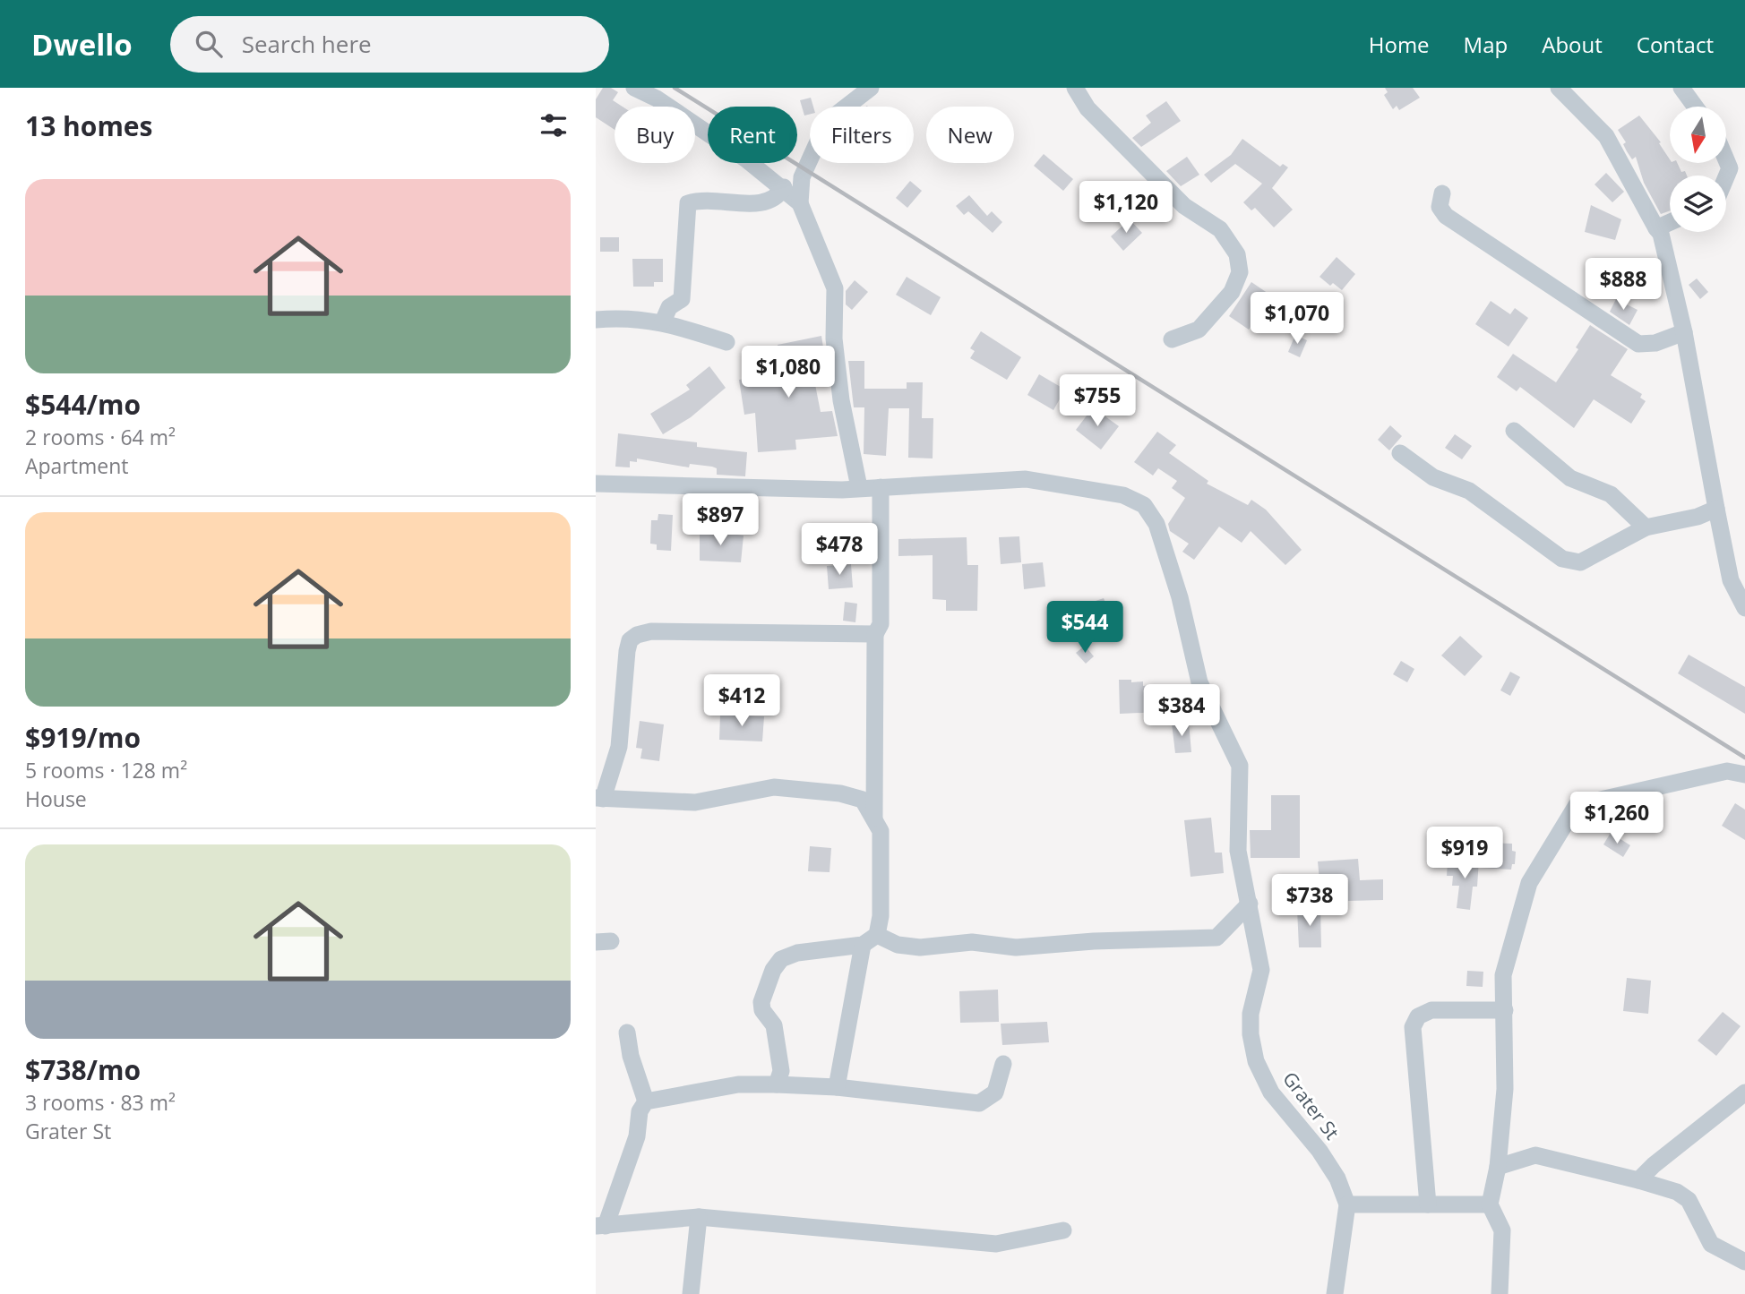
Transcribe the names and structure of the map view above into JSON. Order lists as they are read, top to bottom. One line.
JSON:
{"streets":{"street":["Grater St"]},"north":"bottom","page":{"header":"Dwello","search":"Search here","nav":["Home","Map","About","Contact"],"heading":"13 homes","chip":["Buy","Rent","Filters","New"],"list":[{"name":"$544/mo","note":"2 rooms · 64 m² · Apartment"},{"name":"$919/mo","note":"5 rooms · 128 m² · House"},{"name":"$738/mo","note":"3 rooms · 83 m² · Grater St"}],"price":["$1,120","$888","$1,070","$1,080","$755","$897","$478","$544","$412","$384","$1,260","$919","$738"]}}
